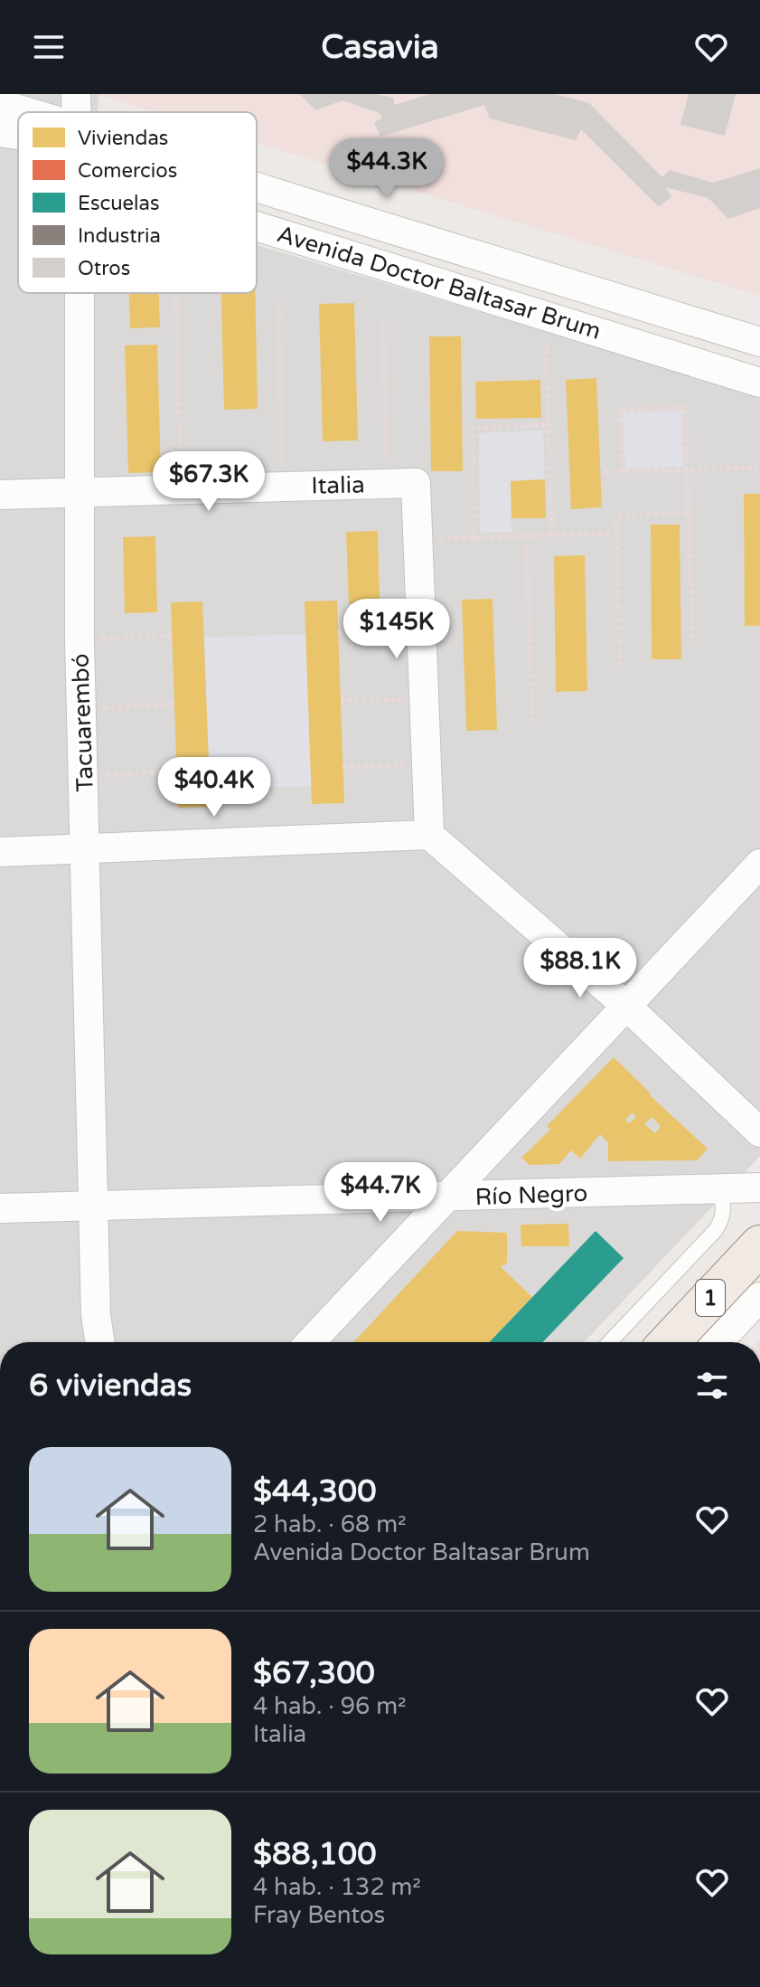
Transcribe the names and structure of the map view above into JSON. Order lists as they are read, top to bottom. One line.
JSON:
{"streets":{"main road":["1"],"street":["Avenida Doctor Baltasar Brum","Italia","Tacuarembó","Río Negro"]},"crossings":[["Italia","Tacuarembó"],["Tacuarembó","Río Negro"]],"legend":["Viviendas","Comercios","Escuelas","Industria","Otros"],"page":{"header":"Casavia","price":["$44.3K","$67.3K","$145K","$40.4K","$88.1K","$44.7K"],"heading":"6 viviendas","list":[{"name":"$44,300","note":"2 hab. · 68 m² · Avenida Doctor Baltasar Brum"},{"name":"$67,300","note":"4 hab. · 96 m² · Italia"},{"name":"$88,100","note":"4 hab. · 132 m² · Fray Bentos"}]}}
